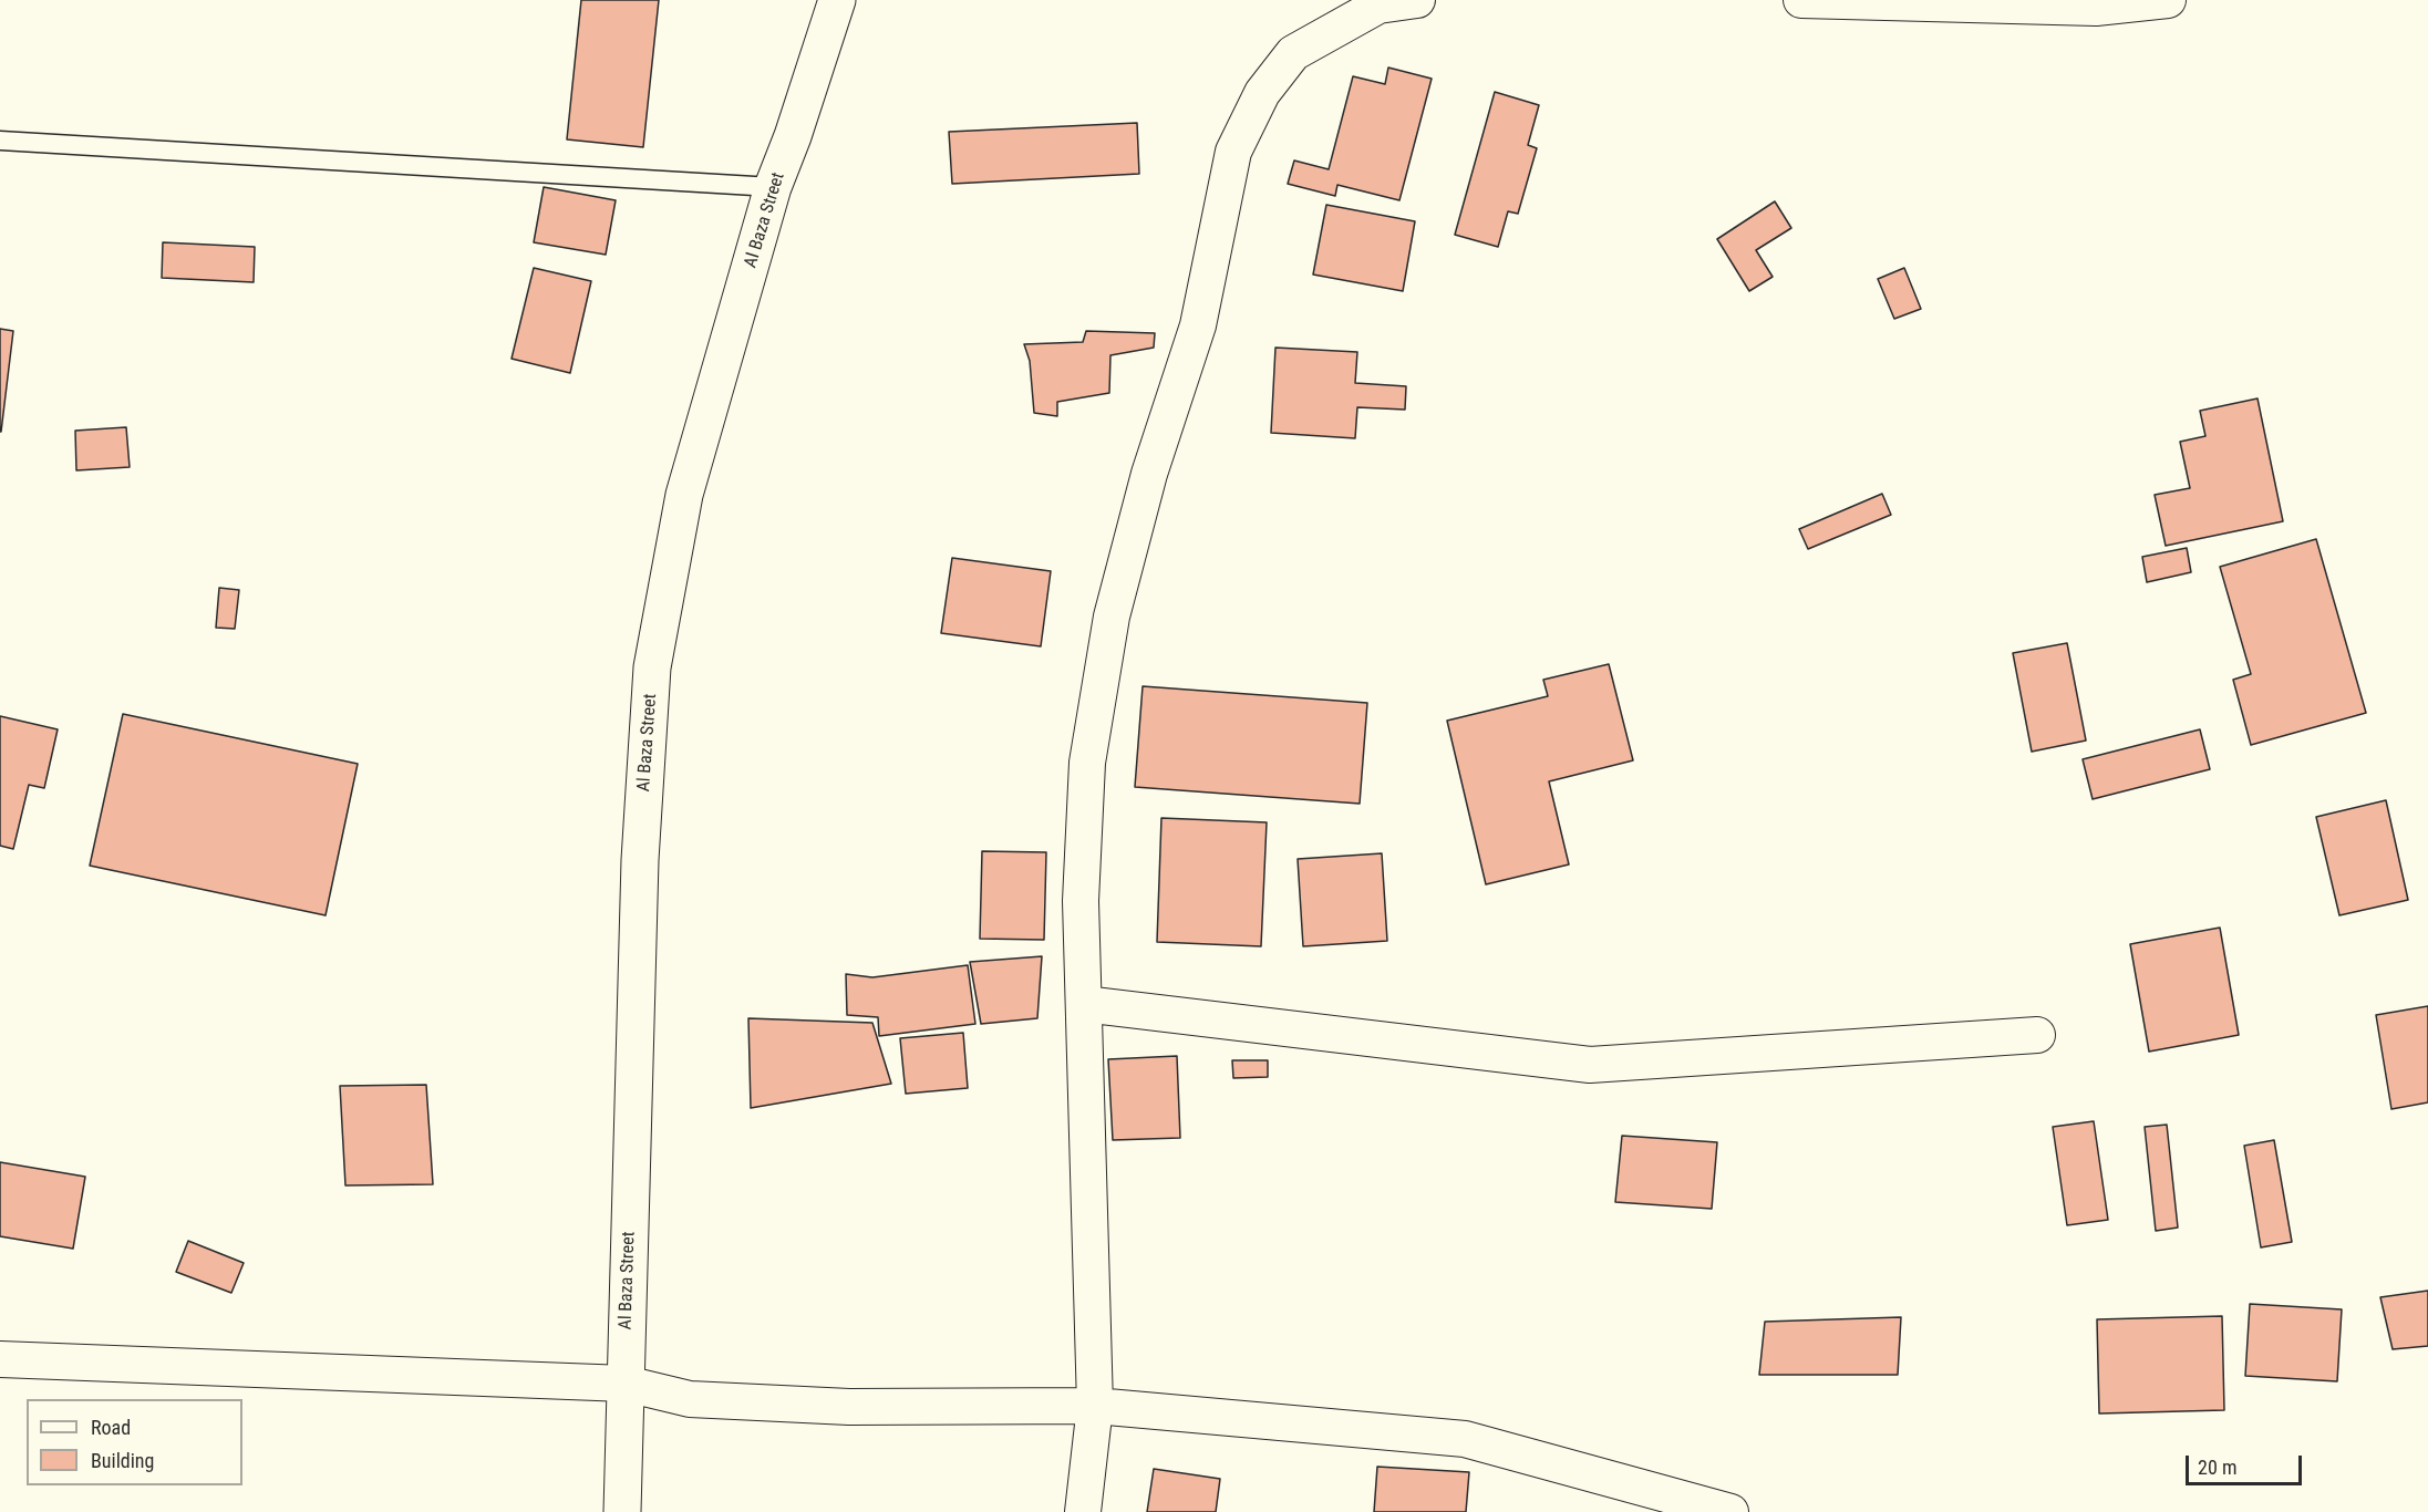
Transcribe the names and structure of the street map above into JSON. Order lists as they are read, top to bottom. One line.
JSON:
{"streets":{"main road":["Al Baza Street"]},"legend":["Road","Building"],"scale_bar":"20 m"}
